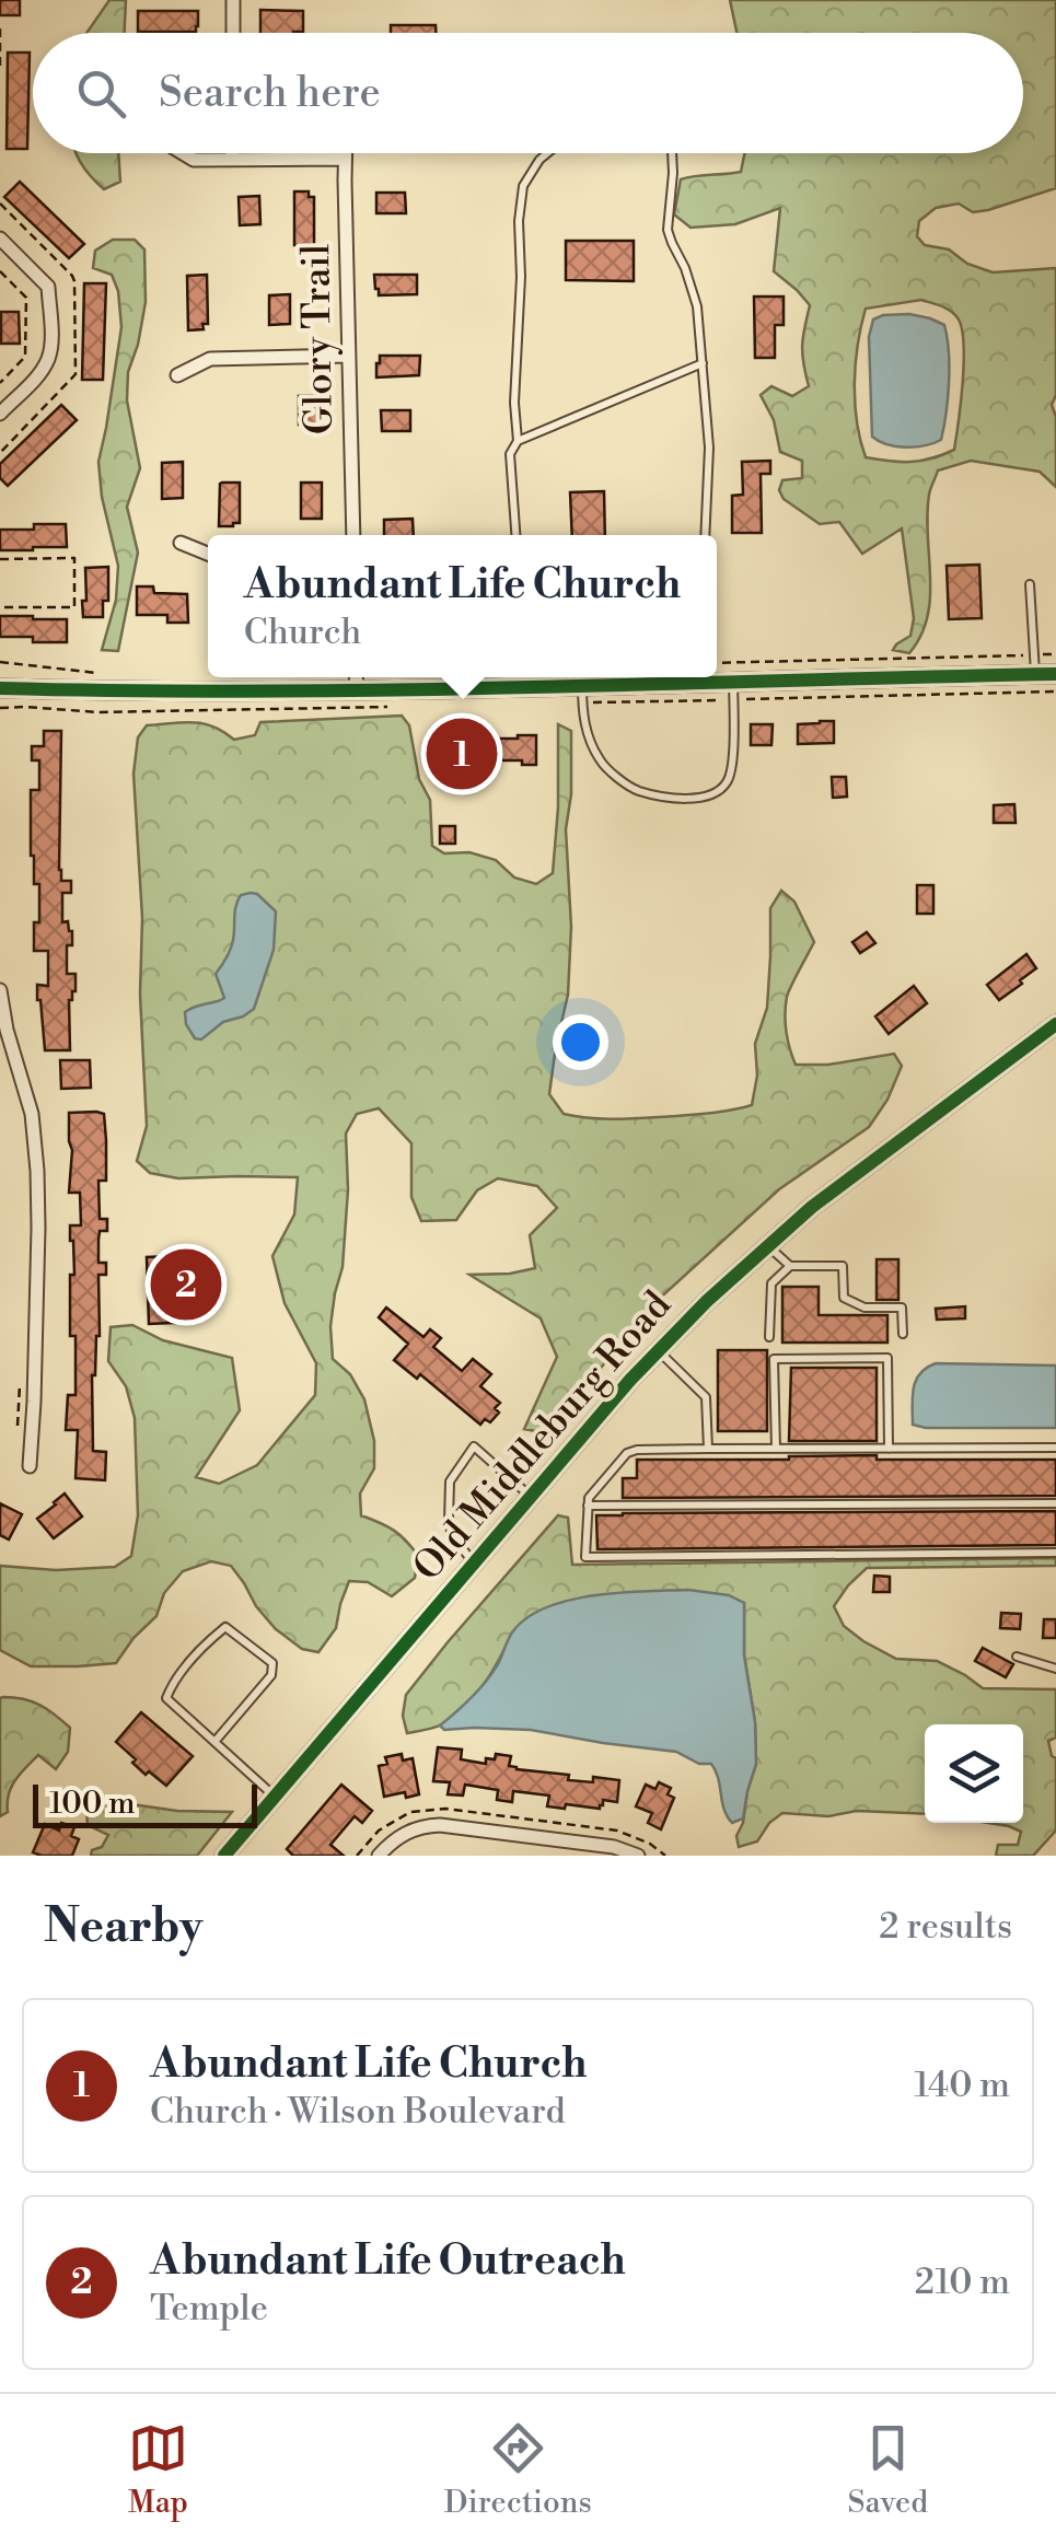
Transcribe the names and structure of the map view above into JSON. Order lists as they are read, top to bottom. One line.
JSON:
{"streets":{"main road":["Old Middleburg Road"],"street":["Glory Trail"]},"scale_bar":"100 m","page":{"search":"Search here","popup":["Abundant Life Church","Church"],"pins":["1","2"],"scale":"100 m","heading":["Nearby","2 results"],"list":[{"mark":"1","name":"Abundant Life Church","note":"Church · Wilson Boulevard","value":"140 m"},{"mark":"2","name":"Abundant Life Outreach","note":"Temple","value":"210 m"}],"nav":["Map","Directions","Saved"]}}
